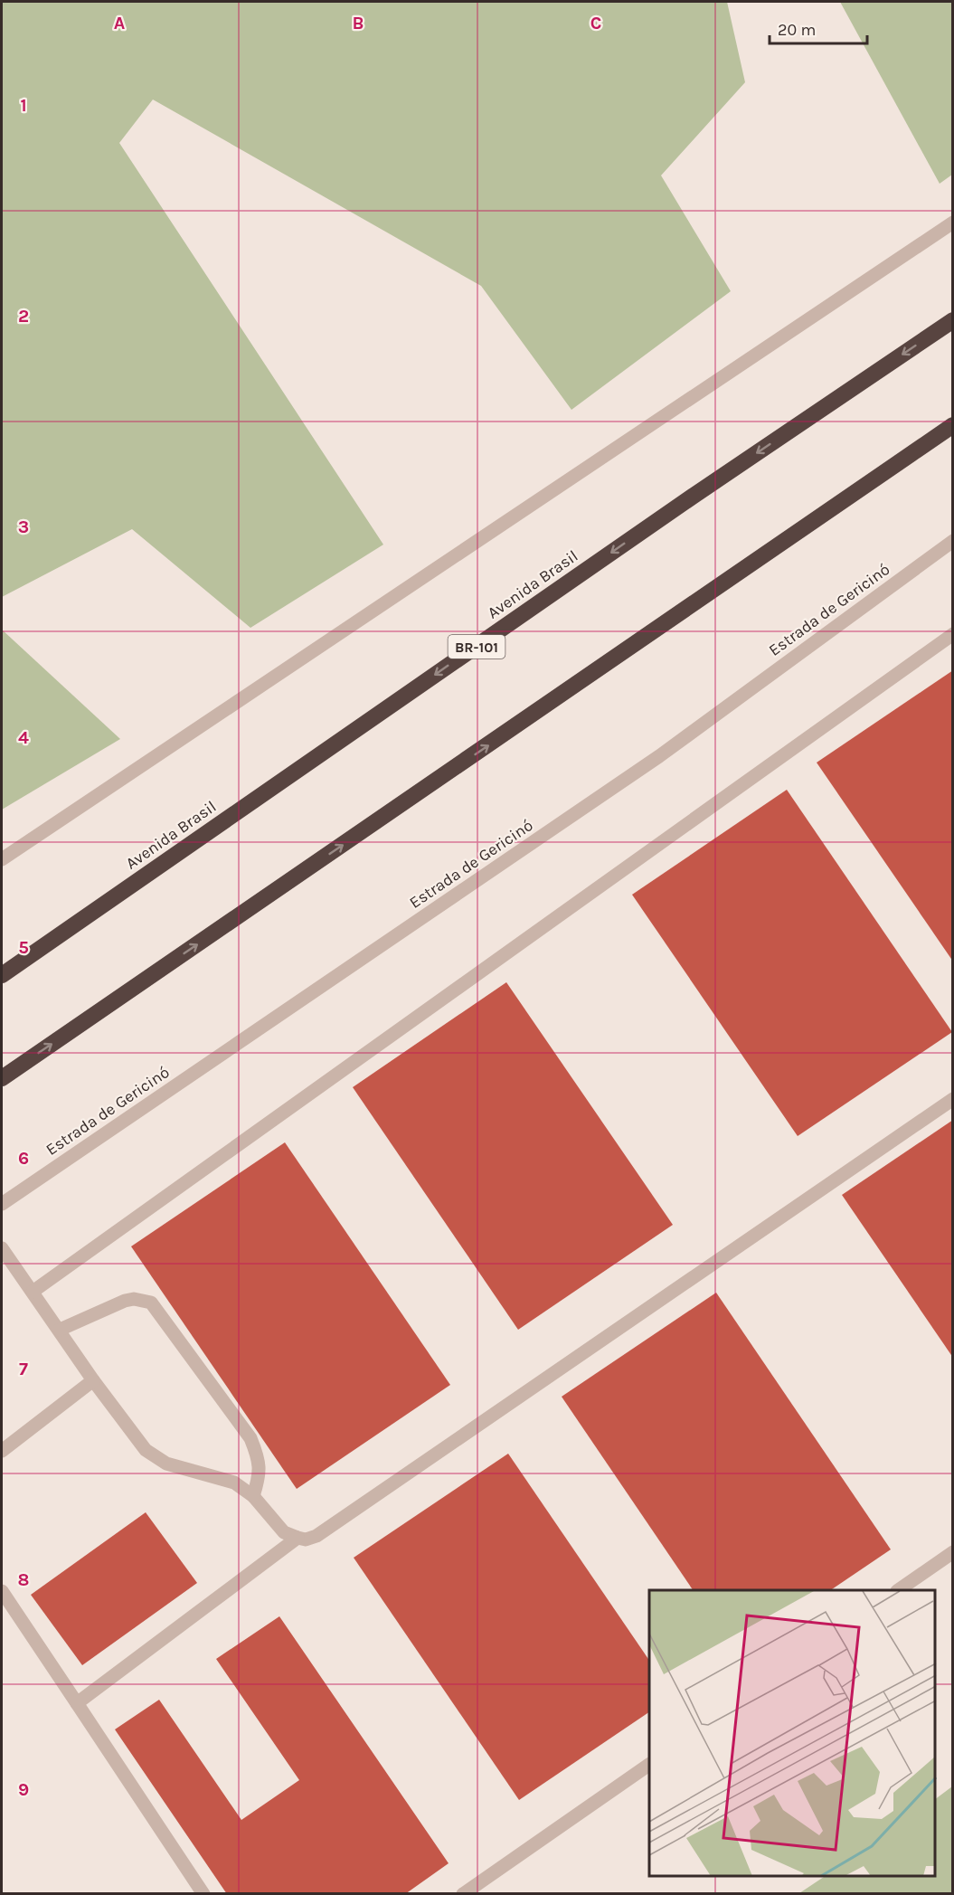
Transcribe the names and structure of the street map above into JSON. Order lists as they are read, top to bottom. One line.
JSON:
{"streets":{"highway":["Avenida Brasil","BR-101"],"street":["Estrada de Gericinó"]},"scale_bar":"20 m","grid":{"columns":["A","B","C"],"rows":["1","2","3","4","5","6","7","8","9"]}}
